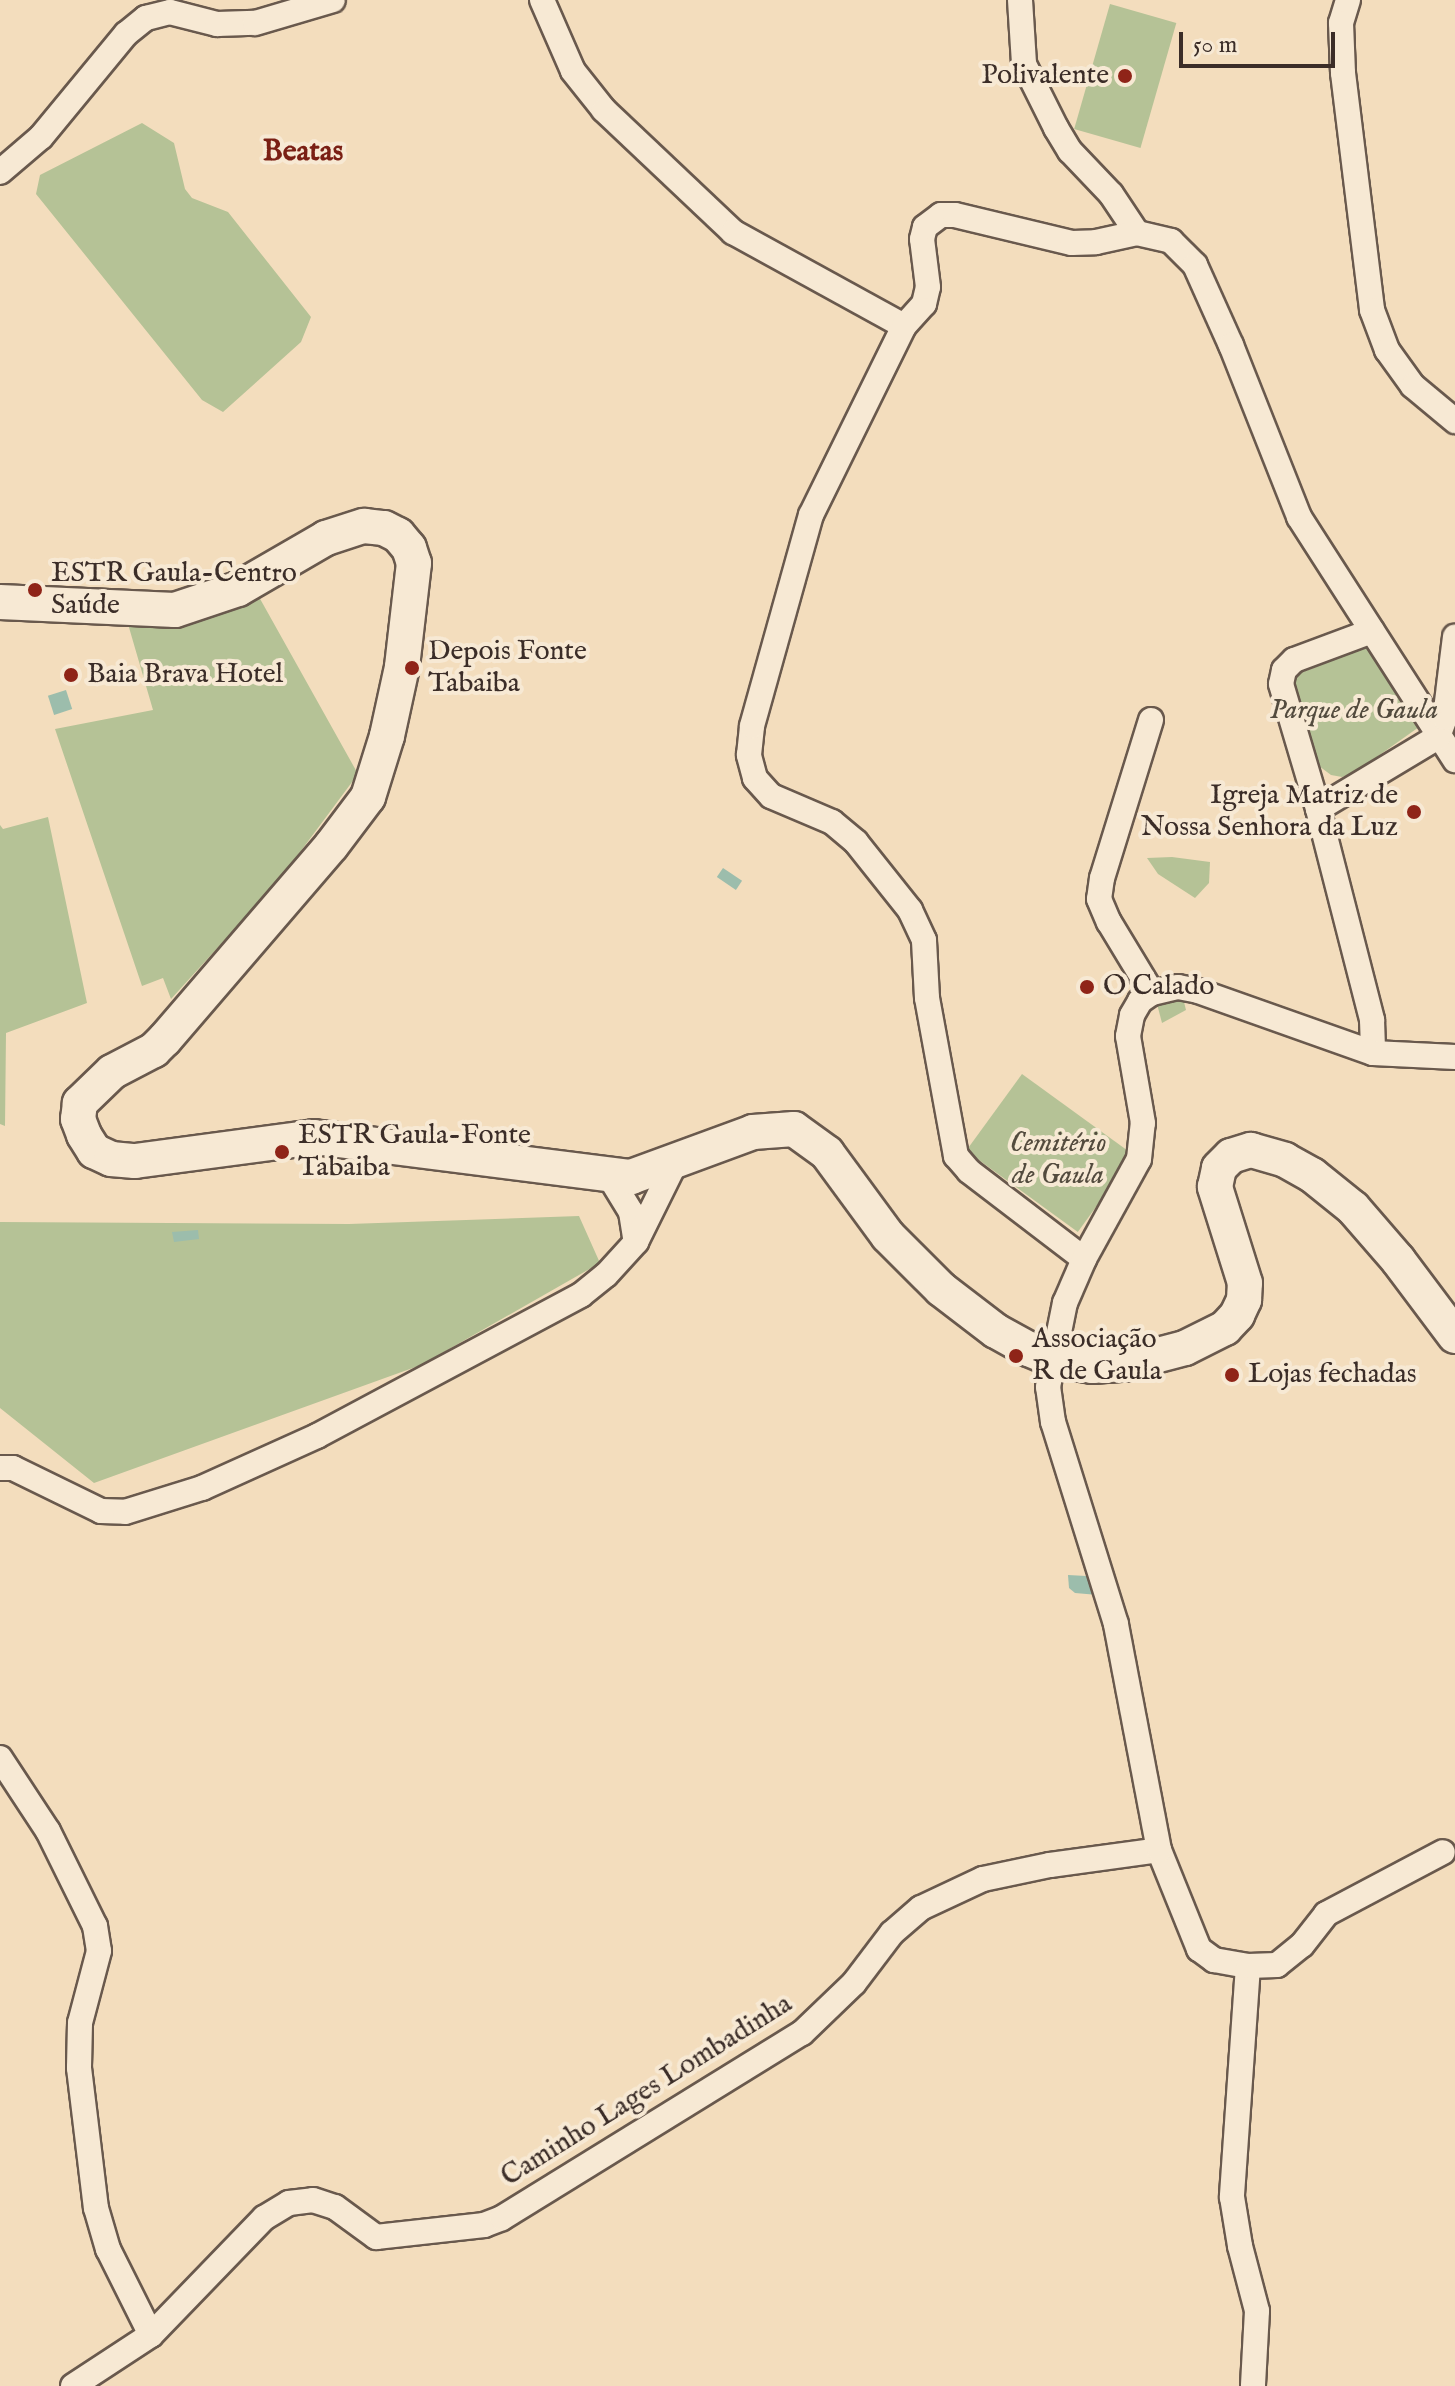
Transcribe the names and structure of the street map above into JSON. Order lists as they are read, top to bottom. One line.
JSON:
{"streets":{"street":["Caminho Lages Lombadinha"]},"districts":["Beatas"],"parks":["Parque de Gaula","Cemitério de Gaula"],"places":["Polivalente","ESTR Gaula-Centro Saúde","Depois Fonte Tabaiba","Baia Brava Hotel","Igreja Matriz de Nossa Senhora da Luz","O Calado","ESTR Gaula-Fonte Tabaiba","Associação R de Gaula","Lojas fechadas"],"scale_bar":"50 m"}
